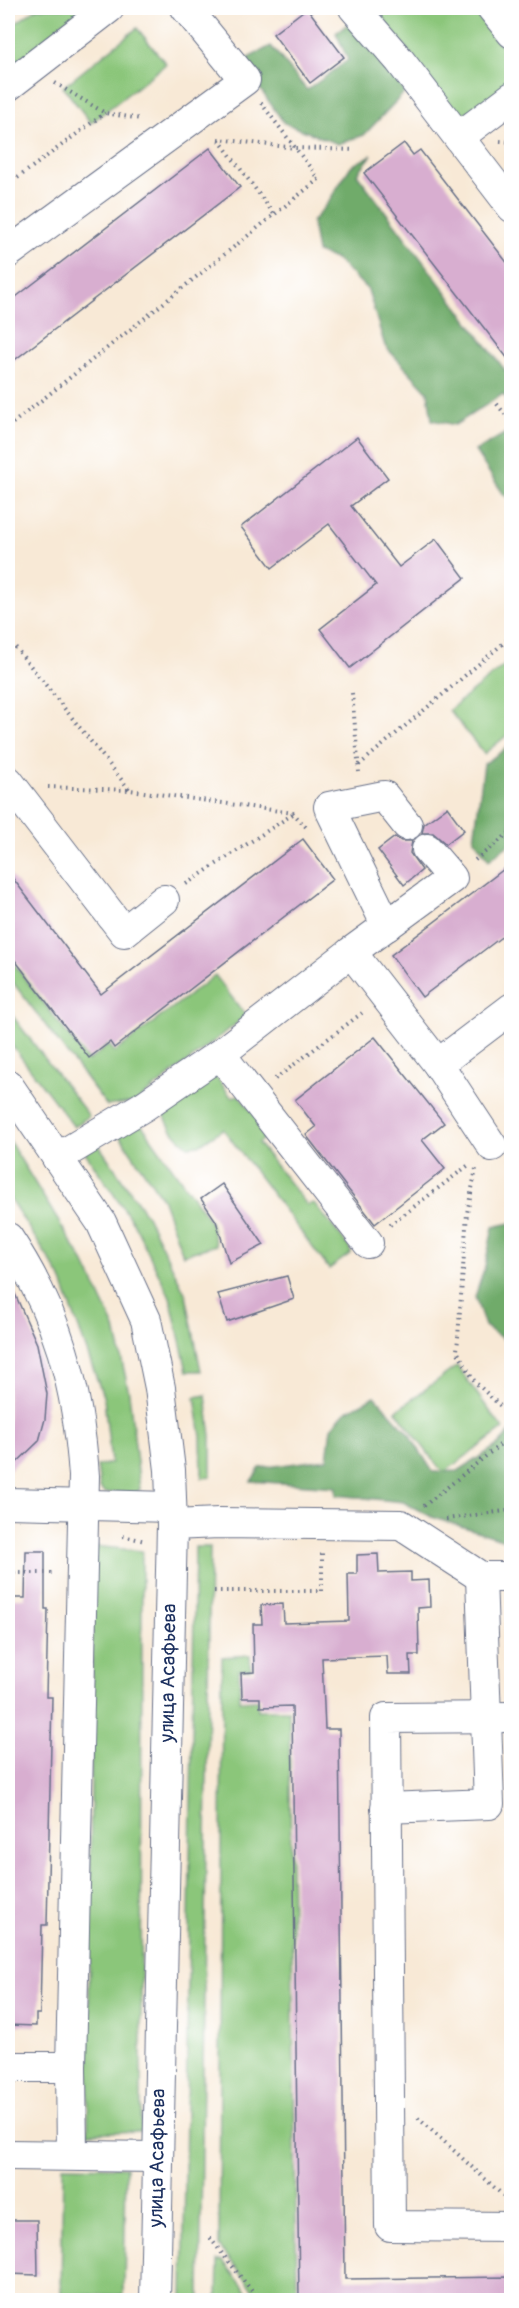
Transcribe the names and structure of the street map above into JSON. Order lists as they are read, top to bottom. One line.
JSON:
{"streets":{"street":["улица Асафьева"]}}
